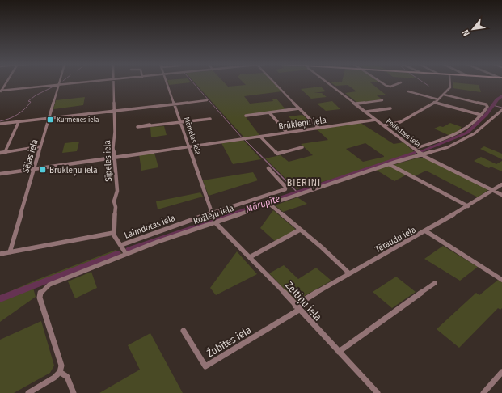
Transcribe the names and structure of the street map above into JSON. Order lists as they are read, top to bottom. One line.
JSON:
{"streets":{"street":["Brūkleņu iela","Pededzes iela","Mēmeles iela","Sējas iela","Sīpeles iela","Rožleju iela","Laimdotas iela","Tēraudu iela","Zeltiņu iela","Žubītes iela"]},"crossings":[["Brūkleņu iela","Pededzes iela"],["Brūkleņu iela","Mēmeles iela"],["Brūkleņu iela","Sējas iela"],["Brūkleņu iela","Sīpeles iela"],["Pededzes iela","Rožleju iela"],["Pededzes iela","Tēraudu iela"],["Mēmeles iela","Laimdotas iela"],["Rožleju iela","Zeltiņu iela"],["Tēraudu iela","Zeltiņu iela"],["Tēraudu iela","Žubītes iela"],["Zeltiņu iela","Žubītes iela"]],"districts":["BIERIŅI"],"water":["Mārupīte"],"places":{"transit":["Kurmenes iela","Brūkleņu iela"]},"north":"bottom left"}
